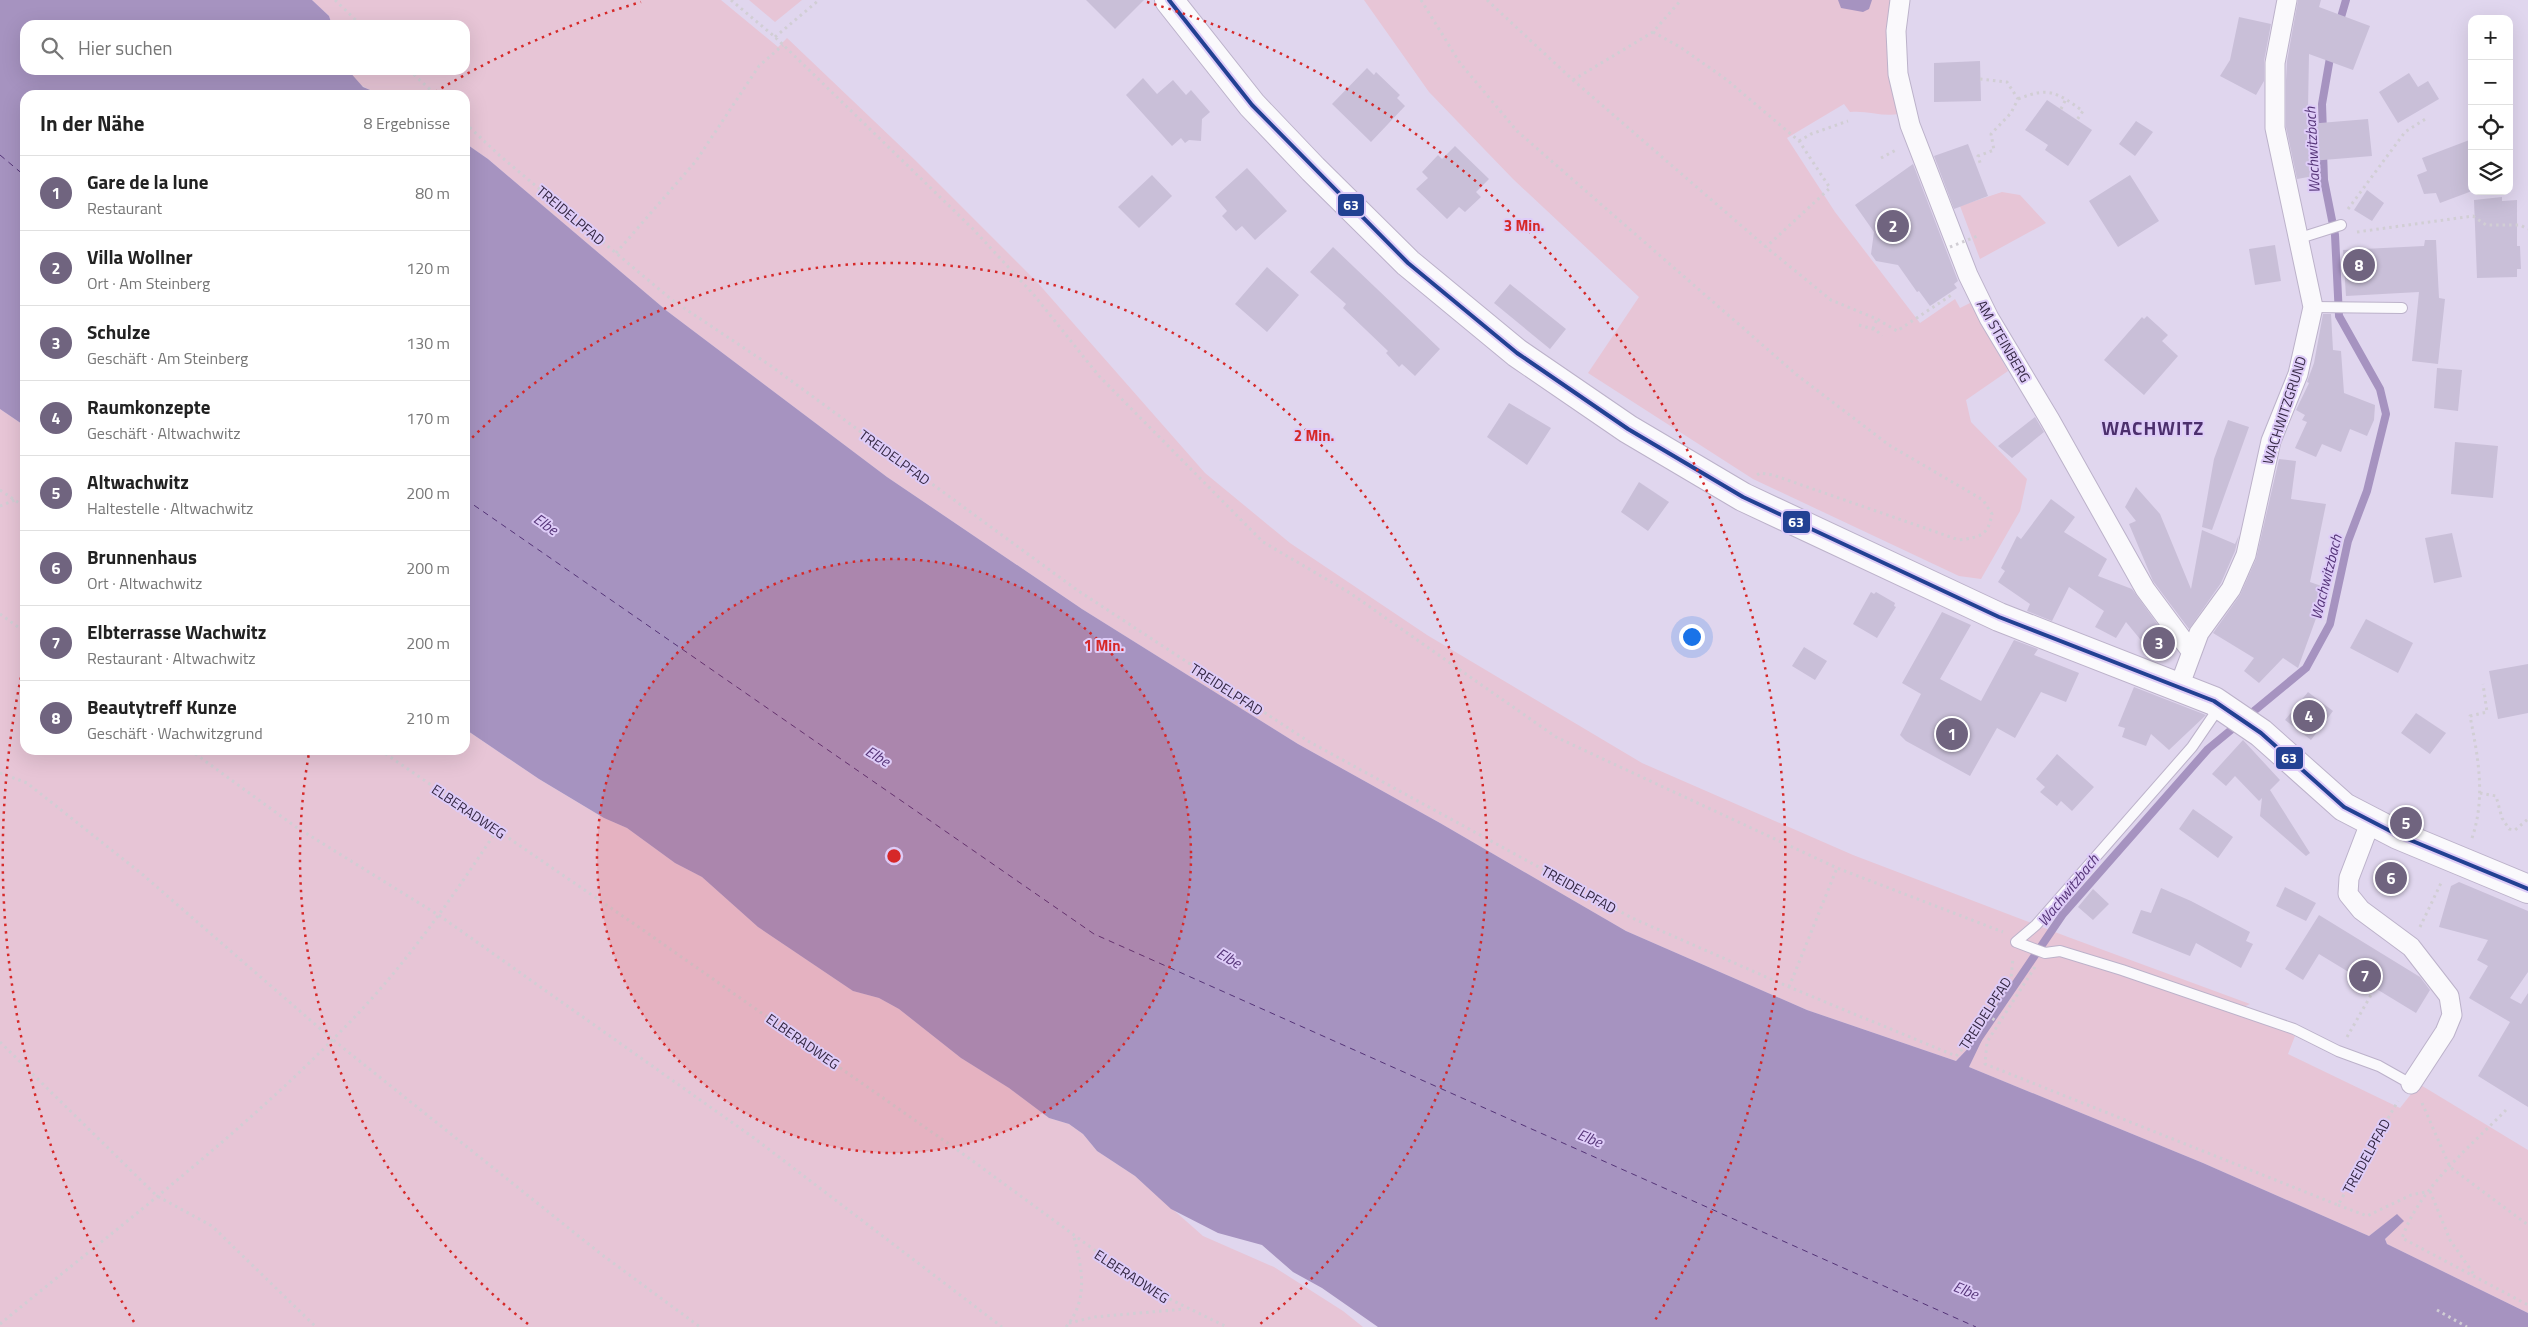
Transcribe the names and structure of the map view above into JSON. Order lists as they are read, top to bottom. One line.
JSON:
{"streets":{"street":["AM STEINBERG","WACHWITZGRUND"],"path":["TREIDELPFAD","ELBERADWEG"]},"crossings":[["AM STEINBERG","WACHWITZGRUND"]],"districts":["WACHWITZ"],"water":["Wachwitzbach","Elbe"],"lines":["transit line 63"],"page":{"map_buttons":["+","−"],"search":"Hier suchen","heading":["In der Nähe","8 Ergebnisse"],"list":[{"mark":"1","name":"Gare de la lune","note":"Restaurant","value":"80 m"},{"mark":"2","name":"Villa Wollner","note":"Ort · Am Steinberg","value":"120 m"},{"mark":"3","name":"Schulze","note":"Geschäft · Am Steinberg","value":"130 m"},{"mark":"4","name":"Raumkonzepte","note":"Geschäft · Altwachwitz","value":"170 m"},{"mark":"5","name":"Altwachwitz","note":"Haltestelle · Altwachwitz","value":"200 m"},{"mark":"6","name":"Brunnenhaus","note":"Ort · Altwachwitz","value":"200 m"},{"mark":"7","name":"Elbterrasse Wachwitz","note":"Restaurant · Altwachwitz","value":"200 m"},{"mark":"8","name":"Beautytreff Kunze","note":"Geschäft · Wachwitzgrund","value":"210 m"}],"pins":["2","8","3","4","1","5","6","7"]},"rings":["3 Min.","2 Min.","1 Min."]}
